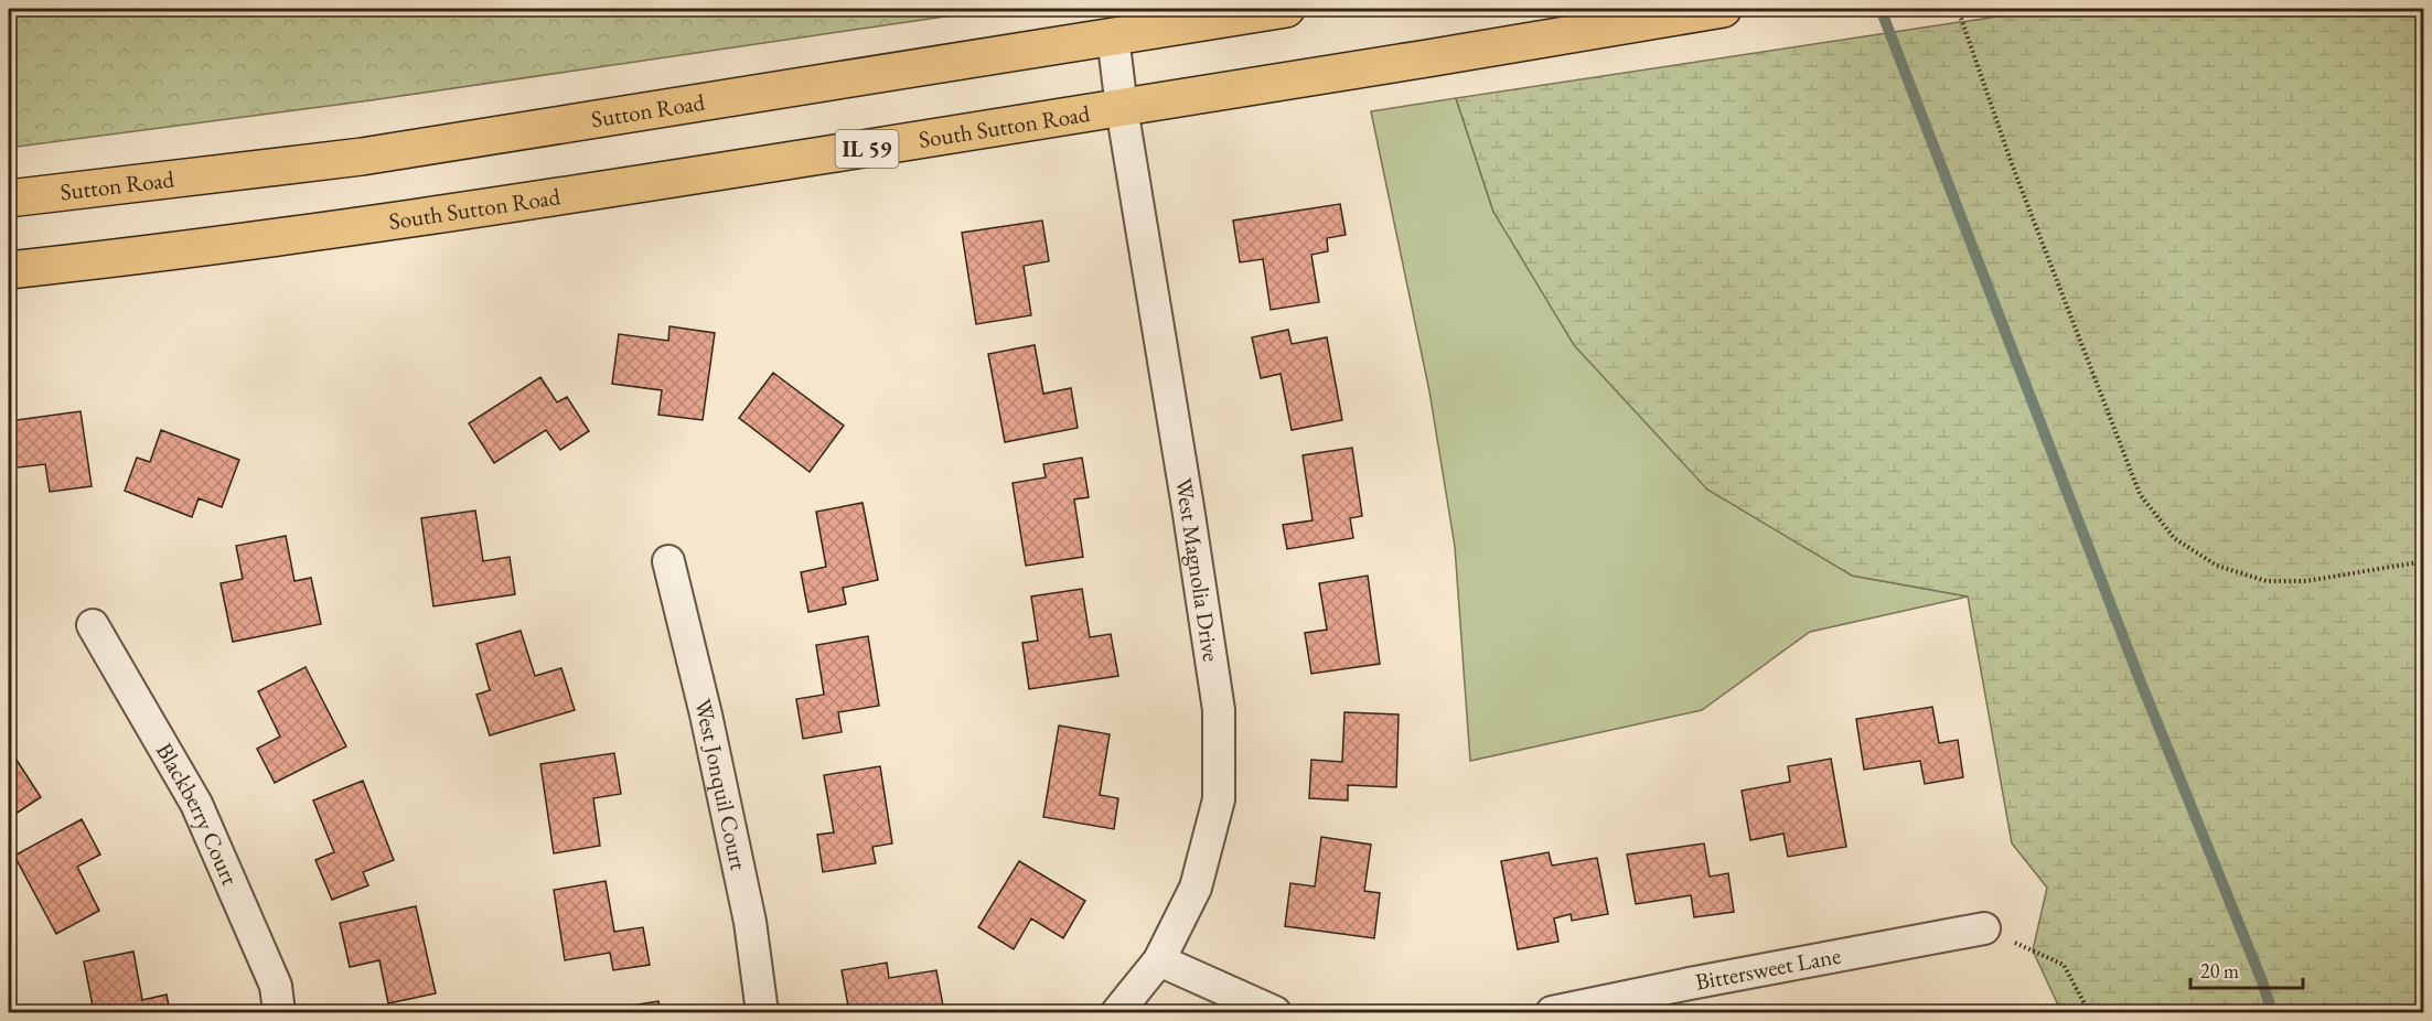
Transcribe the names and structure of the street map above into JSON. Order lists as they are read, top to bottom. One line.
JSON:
{"streets":{"main road":["Sutton Road","South Sutton Road","IL 59"],"street":["West Magnolia Drive","West Jonquil Court","Blackberry Court","Bittersweet Lane"]},"crossings":[["Sutton Road","West Magnolia Drive"],["South Sutton Road","West Magnolia Drive"]],"scale_bar":"20 m"}
